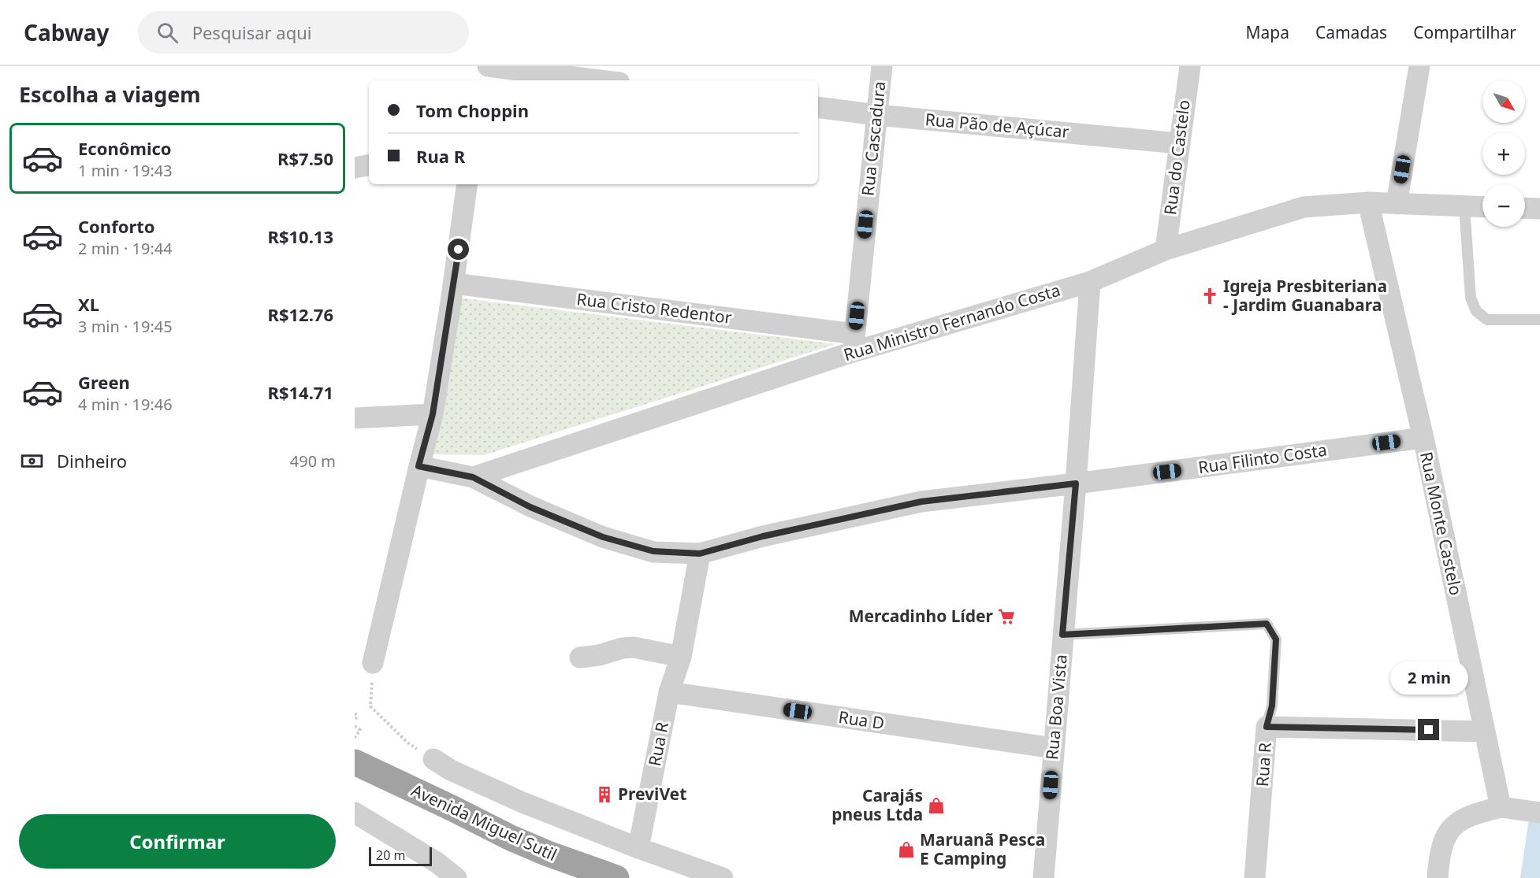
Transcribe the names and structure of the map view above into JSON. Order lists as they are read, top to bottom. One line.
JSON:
{"streets":{"highway":["Avenida Miguel Sutil"],"street":["Rua Pão de Açúcar","Rua Cascadura","Rua do Castelo","Rua Cristo Redentor","Rua Ministro Fernando Costa","Rua Filinto Costa","Rua Monte Castelo","Rua Boa Vista","Rua D","Rua R"]},"crossings":[["Rua Pão de Açúcar","Rua Cascadura"],["Rua Pão de Açúcar","Rua do Castelo"],["Rua Cascadura","Rua Cristo Redentor"],["Rua Cascadura","Rua Ministro Fernando Costa"],["Rua do Castelo","Rua Ministro Fernando Costa"],["Rua Cristo Redentor","Rua Ministro Fernando Costa"],["Rua Ministro Fernando Costa","Rua Filinto Costa"],["Rua Ministro Fernando Costa","Rua Monte Castelo"],["Rua Ministro Fernando Costa","Rua Boa Vista"],["Rua Filinto Costa","Rua Monte Castelo"],["Rua Filinto Costa","Rua Boa Vista"],["Rua Filinto Costa","Rua R"],["Rua Monte Castelo","Rua R"],["Rua Boa Vista","Rua D"],["Rua D","Rua R"]],"places":{"church":["Igreja Presbiteriana - Jardim Guanabara"],"supermarket":["Mercadinho Líder"],"building":["PreviVet"],"shop":["Carajás pneus Ltda","Maruanã Pesca E Camping"]},"scale_bar":"20 m","north":"bottom right","page":{"header":"Cabway","search":"Pesquisar aqui","nav":["Mapa","Camadas","Compartilhar"],"heading":"Escolha a viagem","map_buttons":["+","−"],"banner":["Tom Choppin","Rua R"],"list":[{"name":"Econômico","note":"1 min · 19:43","value":"R$7.50"},{"name":"Conforto","note":"2 min · 19:44","value":"R$10.13"},{"name":"XL","note":"3 min · 19:45","value":"R$12.76"},{"name":"Green","note":"4 min · 19:46","value":"R$14.71"}],"pay":["Dinheiro","490 m"],"bubble":"2 min","buttons":"Confirmar","scale":"20 m"}}
